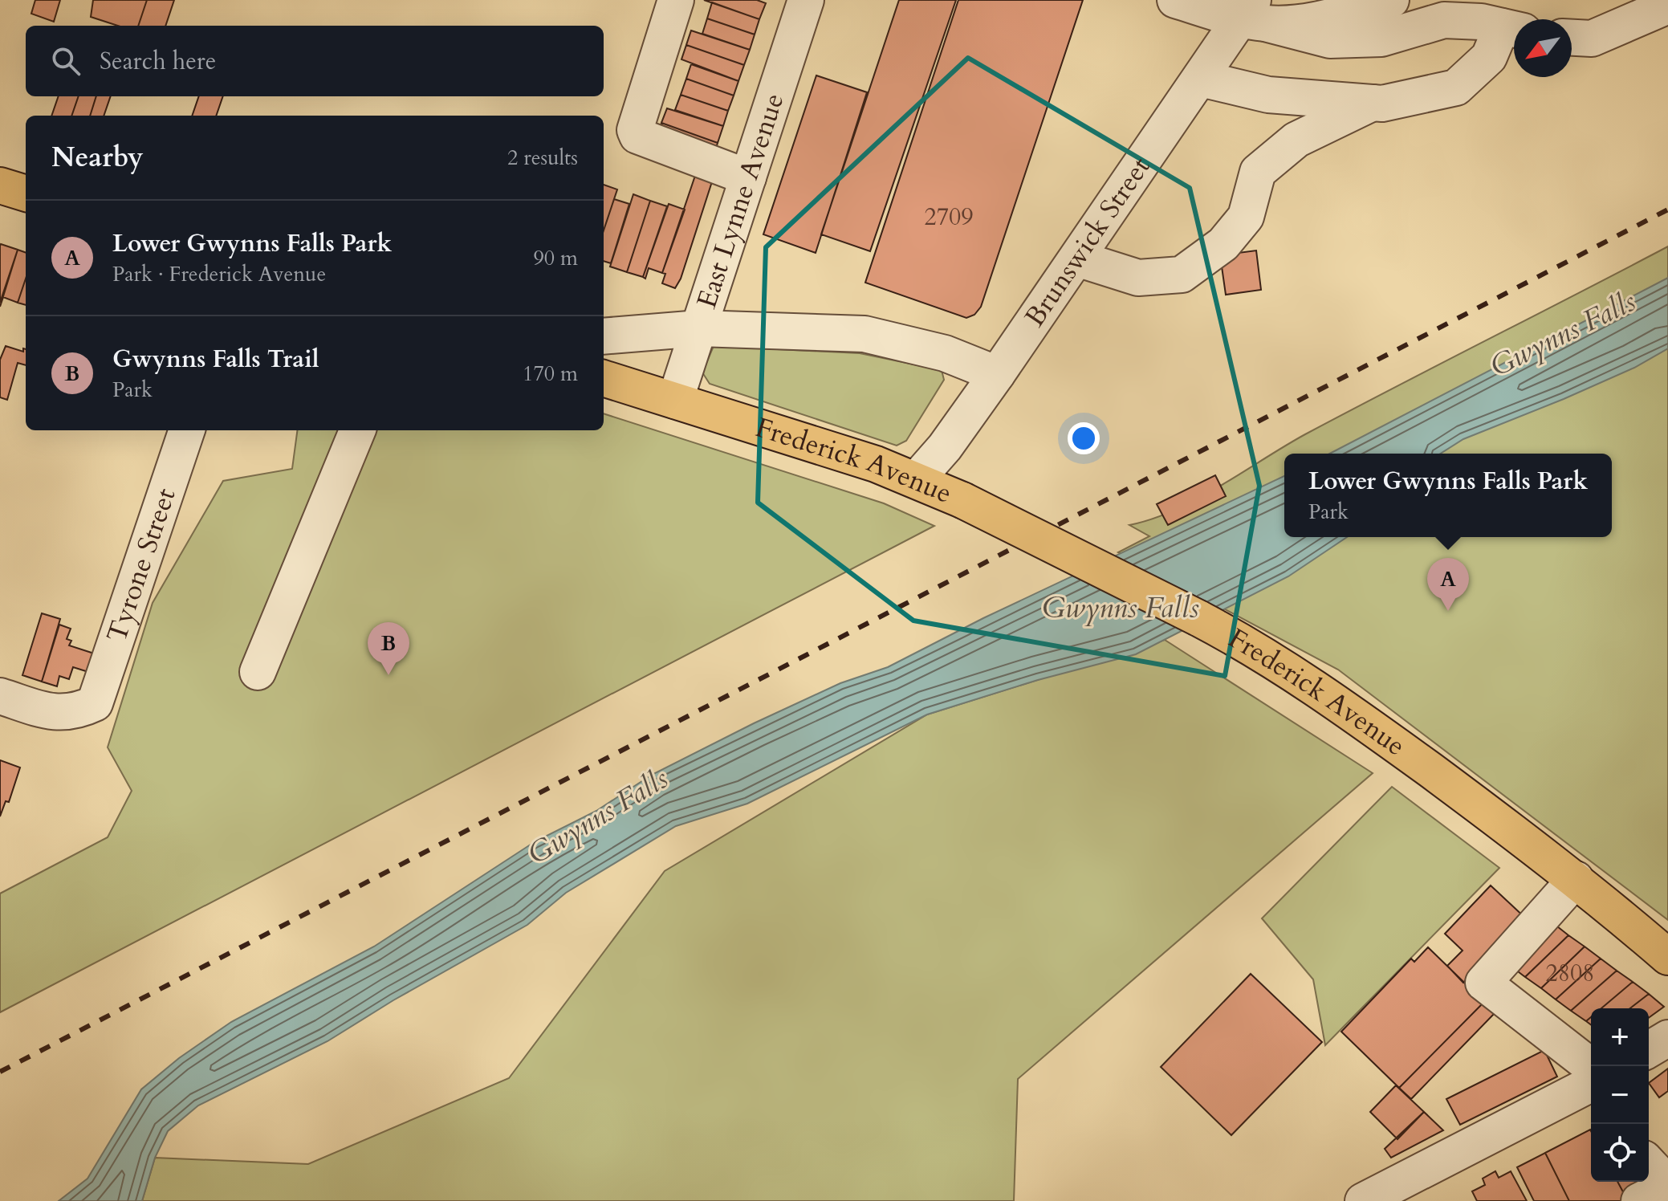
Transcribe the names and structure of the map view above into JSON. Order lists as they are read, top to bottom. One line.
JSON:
{"streets":{"main road":["Frederick Avenue"],"street":["East Lynne Avenue","Brunswick Street","Tyrone Street"]},"crossings":[["East Lynne Avenue","Frederick Avenue"],["Brunswick Street","Frederick Avenue"]],"water":["Gwynns Falls"],"house_numbers":["2709","2808"],"north":"bottom left","page":{"search":"Search here","heading":["Nearby","2 results"],"list":[{"mark":"A","name":"Lower Gwynns Falls Park","note":"Park · Frederick Avenue","value":"90 m"},{"mark":"B","name":"Gwynns Falls Trail","note":"Park","value":"170 m"}],"popup":["Lower Gwynns Falls Park","Park"],"pins":["A","B"],"map_buttons":["+","−"]}}
